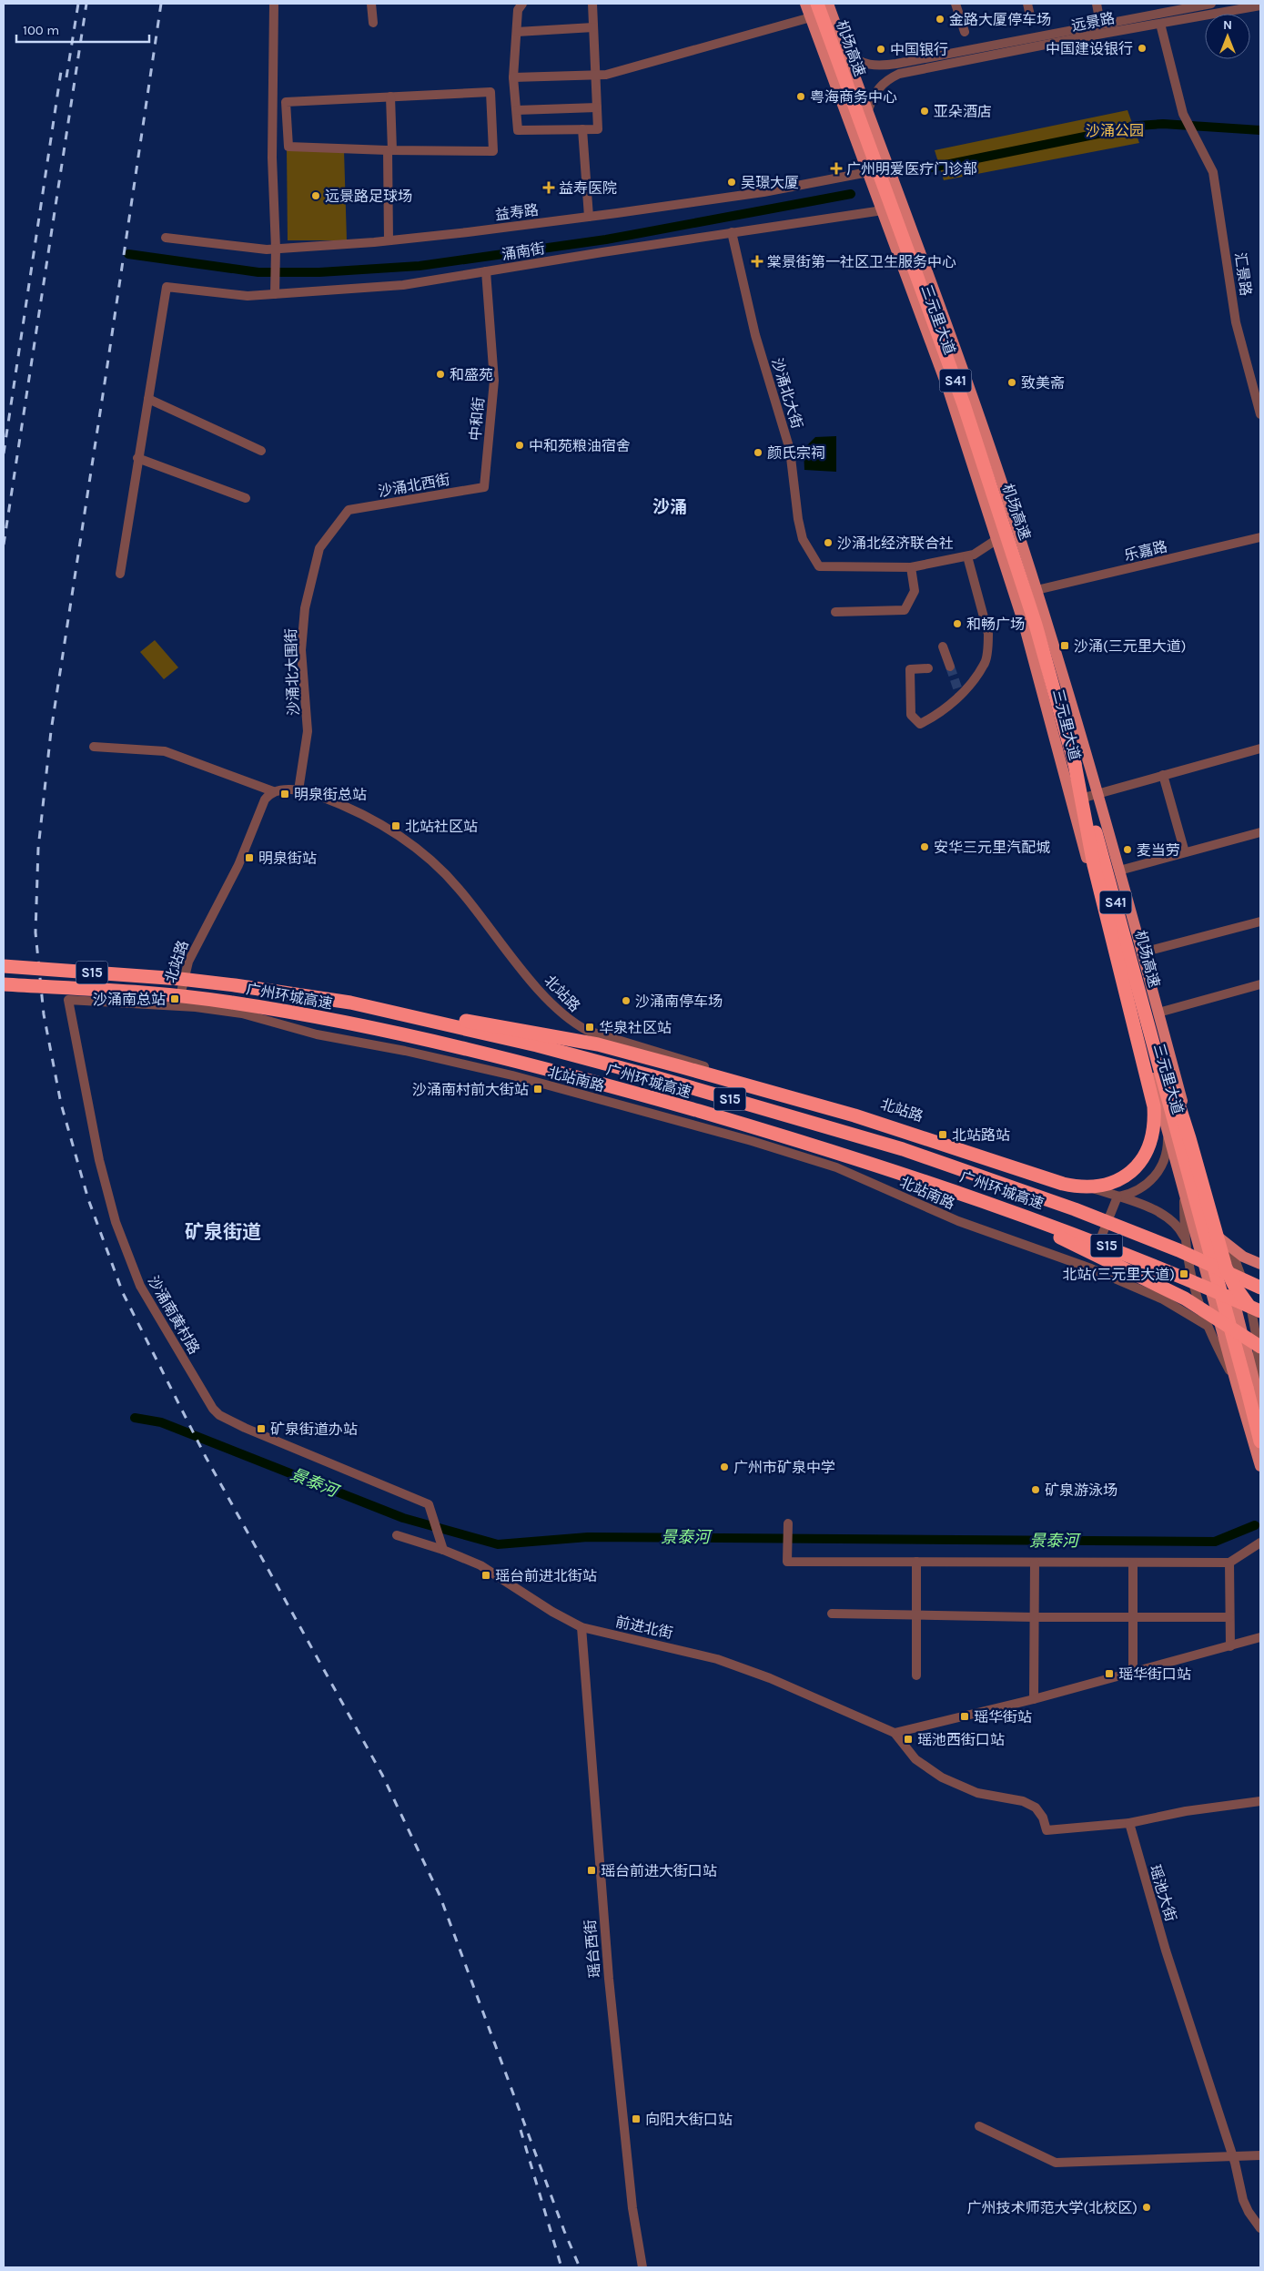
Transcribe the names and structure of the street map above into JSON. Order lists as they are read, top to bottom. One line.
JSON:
{"streets":{"highway":["机场高速","S41","S15","广州环城高速"],"main road":["三元里大道"],"street":["远景路","益寿路","涌南街","汇景路","沙涌北大街","中和街","沙涌北西街","乐嘉路","沙涌北大围街","北站路","北站南路","沙涌南黄村路","前进北街","瑶池大街","瑶台西街"]},"crossings":[["远景路","汇景路"],["远景路","三元里大道"],["机场高速","三元里大道"],["益寿路","三元里大道"],["涌南街","三元里大道"],["涌南街","沙涌北大街"],["涌南街","中和街"],["三元里大道","沙涌北大街"],["三元里大道","乐嘉路"],["中和街","沙涌北西街"],["沙涌北西街","沙涌北大围街"],["沙涌北大围街","北站路"],["北站路","北站南路"],["北站南路","沙涌南黄村路"],["沙涌南黄村路","前进北街"],["前进北街","瑶台西街"]],"districts":["沙涌","矿泉街道"],"water":["景泰河"],"parks":["沙涌公园"],"places":{"other":["金路大厦停车场","中国建设银行","中国银行","粤海商务中心","亚朵酒店","吴璟大厦","远景路足球场","和盛苑","致美斋","中和苑粮油宿舍","颜氏宗祠","沙涌北经济联合社","和畅广场","安华三元里汽配城","麦当劳","沙涌南停车场","广州市矿泉中学","矿泉游泳场","广州技术师范大学(北校区)"],"health":["广州明爱医疗门诊部","益寿医院","棠景街第一社区卫生服务中心"],"transit":["沙涌(三元里大道)","明泉街总站","北站社区站","明泉街站","沙涌南总站","华泉社区站","沙涌南村前大街站","北站路站","北站(三元里大道)","矿泉街道办站","瑶台前进北街站","瑶华街口站","瑶华街站","瑶池西街口站","瑶台前进大街口站","向阳大街口站"]},"scale_bar":"100 m","north":"top"}
